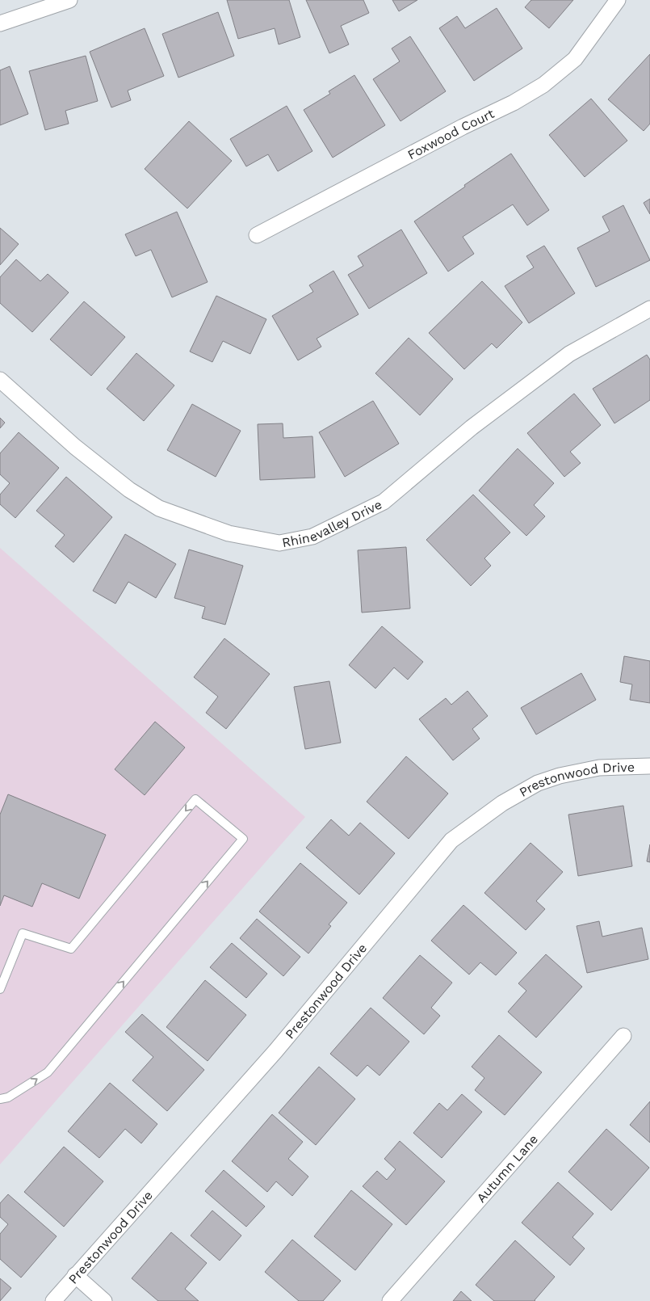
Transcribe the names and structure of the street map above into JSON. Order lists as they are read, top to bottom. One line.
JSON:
{"streets":{"street":["Foxwood Court","Rhinevalley Drive","Prestonwood Drive","Autumn Lane"]}}
